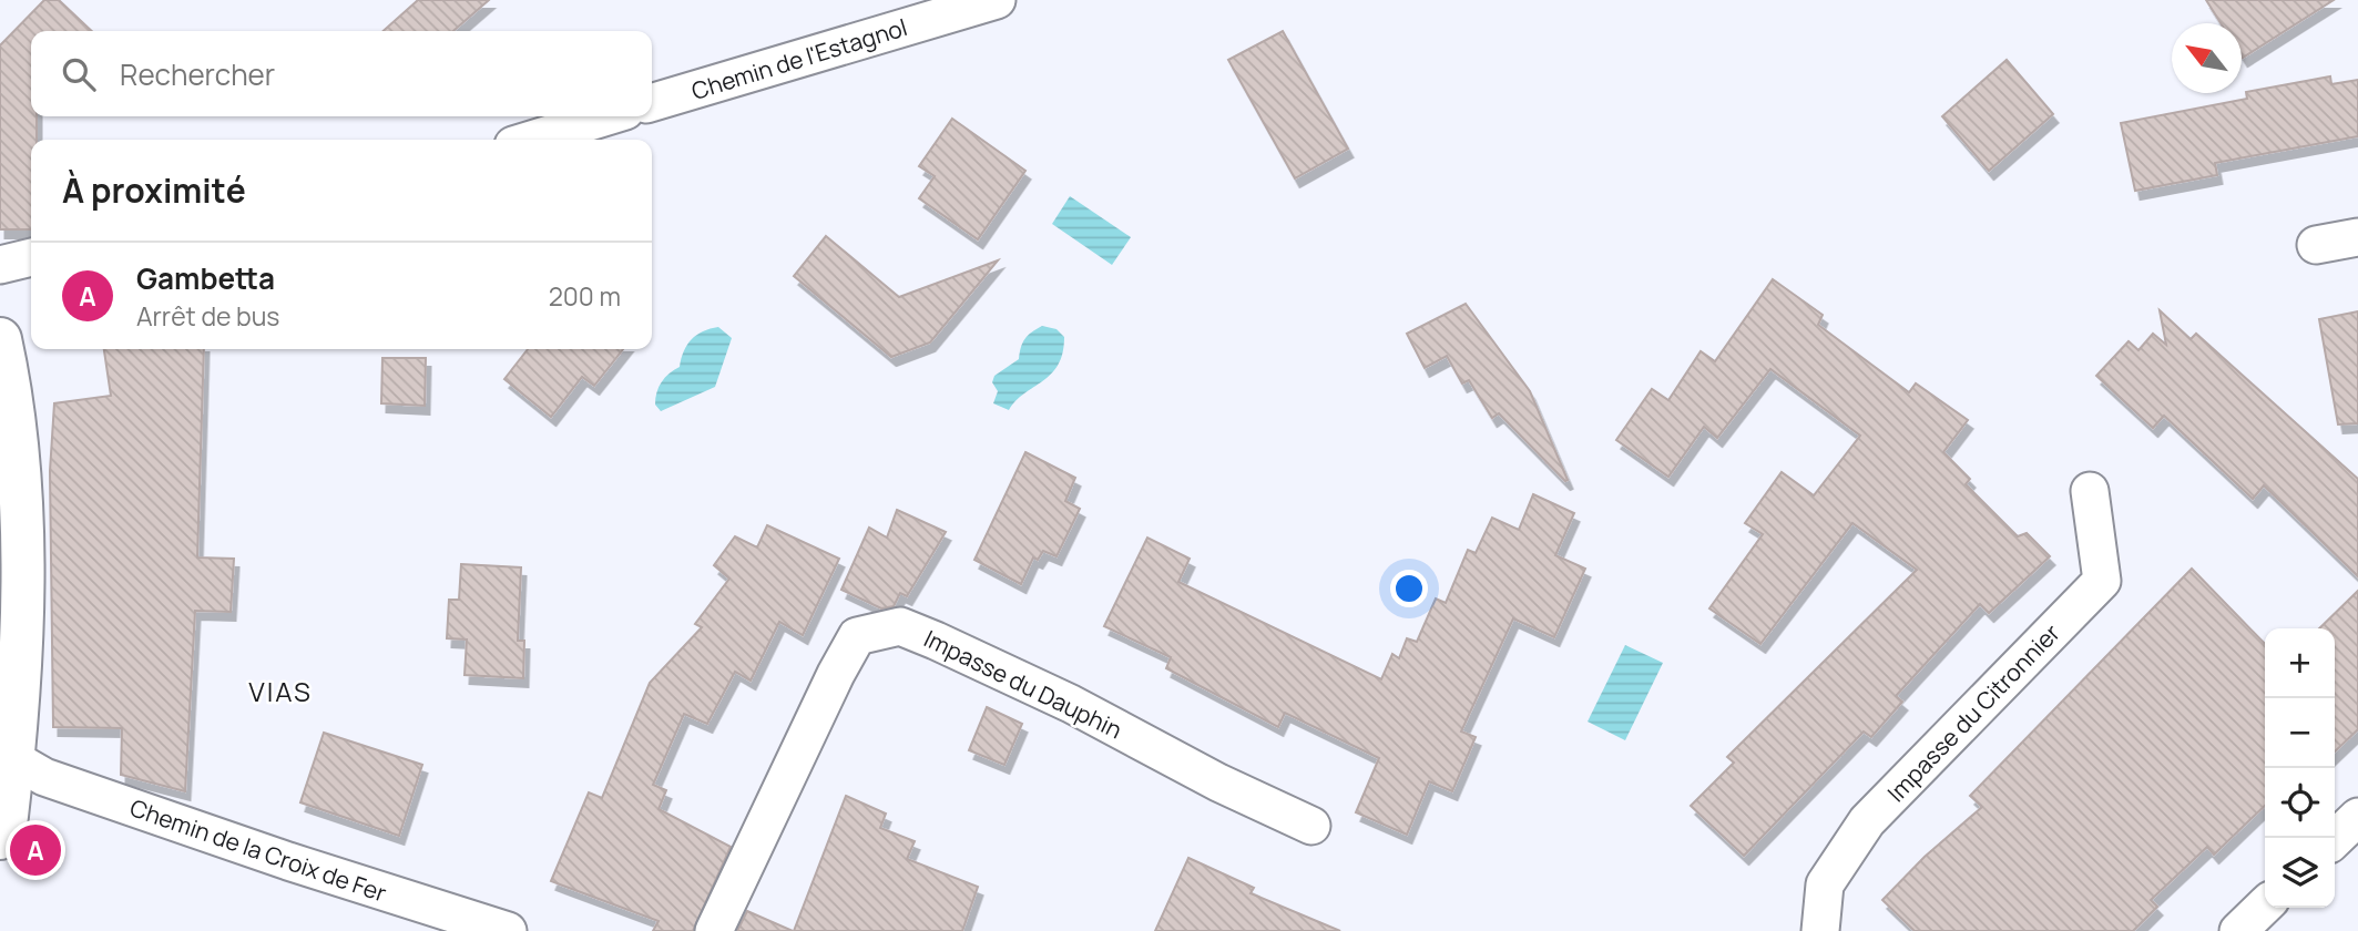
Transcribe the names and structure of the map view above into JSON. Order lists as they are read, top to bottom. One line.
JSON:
{"streets":{"street":["Chemin de l'Estagnol","Impasse du Dauphin","Impasse du Citronnier","Chemin de la Croix de Fer"]},"districts":["VIAS"],"north":"top left","page":{"search":"Rechercher","heading":"À proximité","list":[{"mark":"A","name":"Gambetta","note":"Arrêt de bus","value":"200 m"}],"map_buttons":["+","−"],"pins":"A"}}
